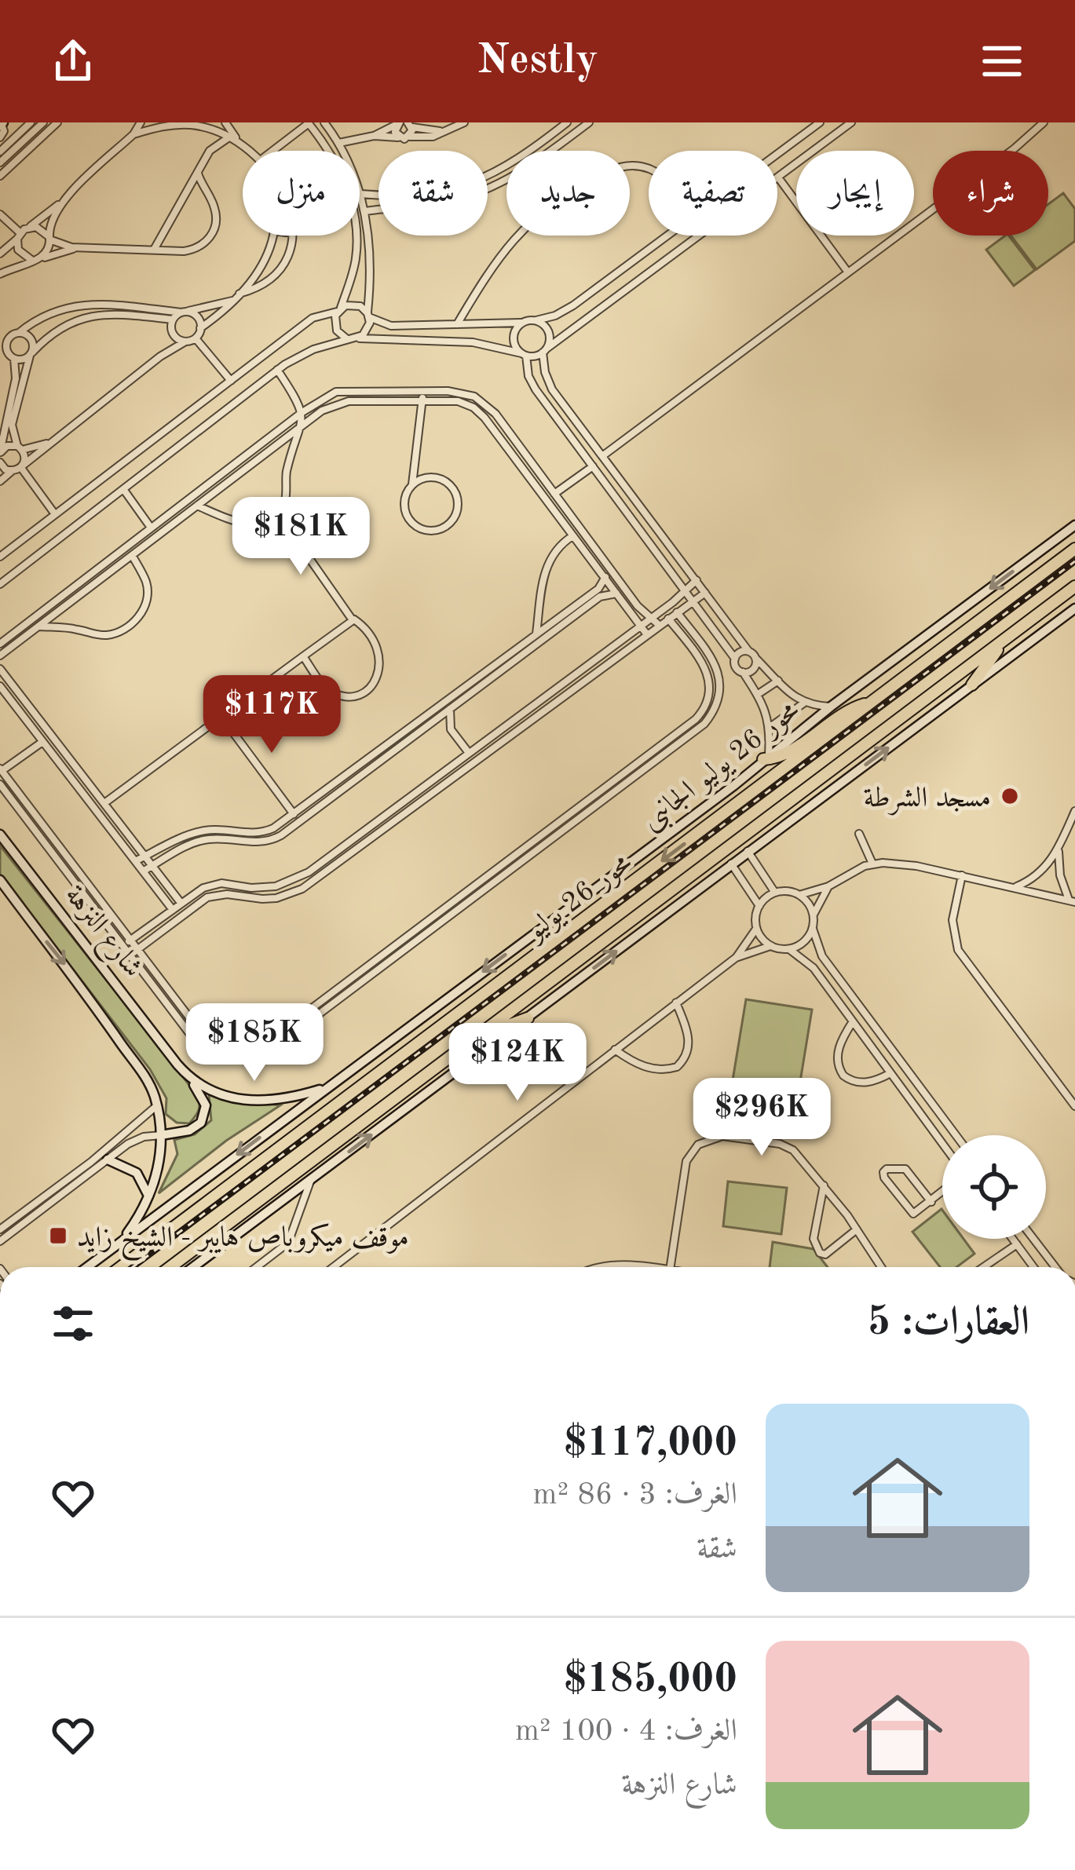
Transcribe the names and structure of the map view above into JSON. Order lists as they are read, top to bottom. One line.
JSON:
{"streets":{"highway":["محور 26 يوليو"],"main road":["محور 26 يوليو الجانبى","شارع النزهة"]},"crossings":[["محور 26 يوليو الجانبى","شارع النزهة"]],"places":{"other":["مسجد الشرطة"],"transit":["موقف ميكروباص هايبر - الشيخ زايد"]},"page":{"header":"Nestly","chip":["شراء","إيجار","تصفية","جديد","شقة","منزل"],"price":["$181K","$117K","$185K","$124K","$296K"],"heading":"العقارات: 5","list":[{"name":"$117,000","note":"الغرف: 3 · 86 m² · شقة"},{"name":"$185,000","note":"الغرف: 4 · 100 m² · شارع النزهة"}]}}
